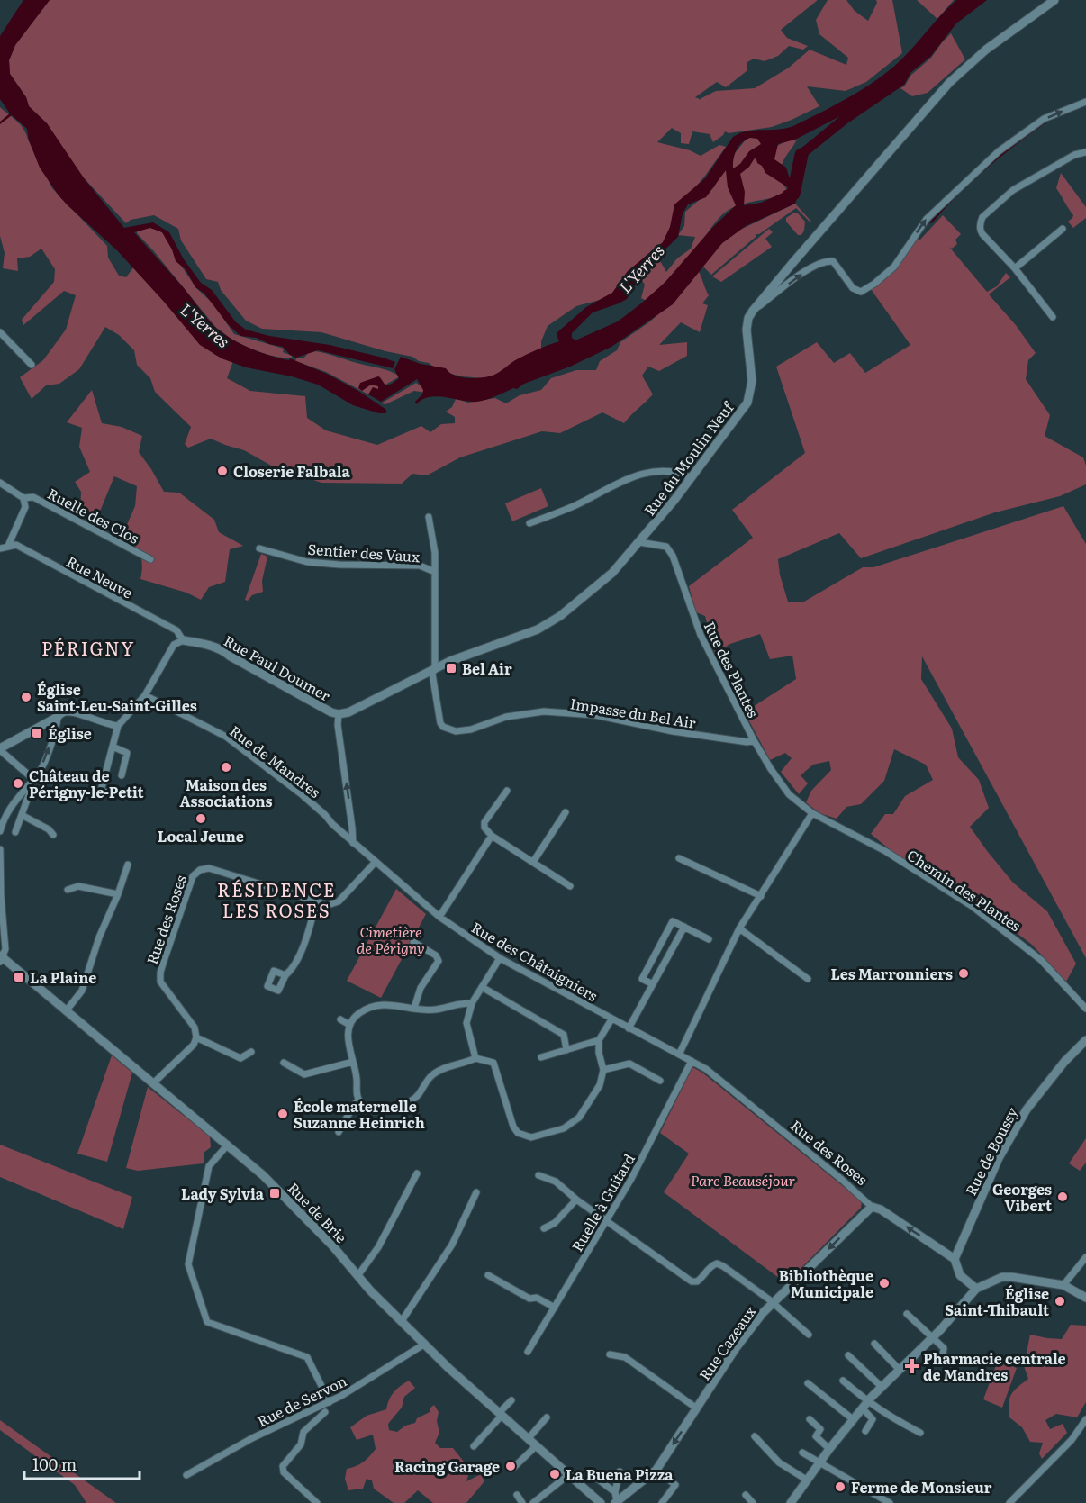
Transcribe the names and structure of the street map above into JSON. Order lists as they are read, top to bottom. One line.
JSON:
{"streets":{"street":["Rue du Moulin Neuf","Ruelle des Clos","Sentier des Vaux","Rue Neuve","Rue Paul Doumer","Rue des Plantes","Impasse du Bel Air","Rue de Mandres","Chemin des Plantes","Rue des Roses","Rue des Châtaigniers","Rue de Boussy","Ruelle à Guitard","Rue de Brie","Rue Cazeaux","Rue de Servon"]},"crossings":[["Rue du Moulin Neuf","Rue Paul Doumer"],["Rue du Moulin Neuf","Rue des Plantes"],["Rue du Moulin Neuf","Impasse du Bel Air"],["Rue Neuve","Rue Paul Doumer"],["Rue des Plantes","Impasse du Bel Air"],["Rue des Plantes","Chemin des Plantes"],["Rue de Mandres","Rue des Châtaigniers"],["Rue des Roses","Rue des Châtaigniers"],["Rue des Roses","Rue de Boussy"],["Rue des Roses","Ruelle à Guitard"],["Rue des Roses","Rue Cazeaux"],["Rue des Châtaigniers","Ruelle à Guitard"],["Rue de Brie","Rue de Servon"]],"one_way":["Rue Cazeaux"],"districts":["PÉRIGNY","RÉSIDENCE LES ROSES"],"water":["L'Yerres"],"parks":["Cimetière de Périgny","Parc Beauséjour"],"places":{"other":["Closerie Falbala","Église Saint-Leu-Saint-Gilles","Maison des Associations","Château de Périgny-le-Petit","Local Jeune","Les Marronniers","École maternelle Suzanne Heinrich","Georges Vibert","Bibliothèque Municipale","Église Saint-Thibault","Racing Garage","La Buena Pizza","Ferme de Monsieur"],"transit":["Bel Air","Église","La Plaine","Lady Sylvia"],"health":["Pharmacie centrale de Mandres"]},"scale_bar":"100 m"}
